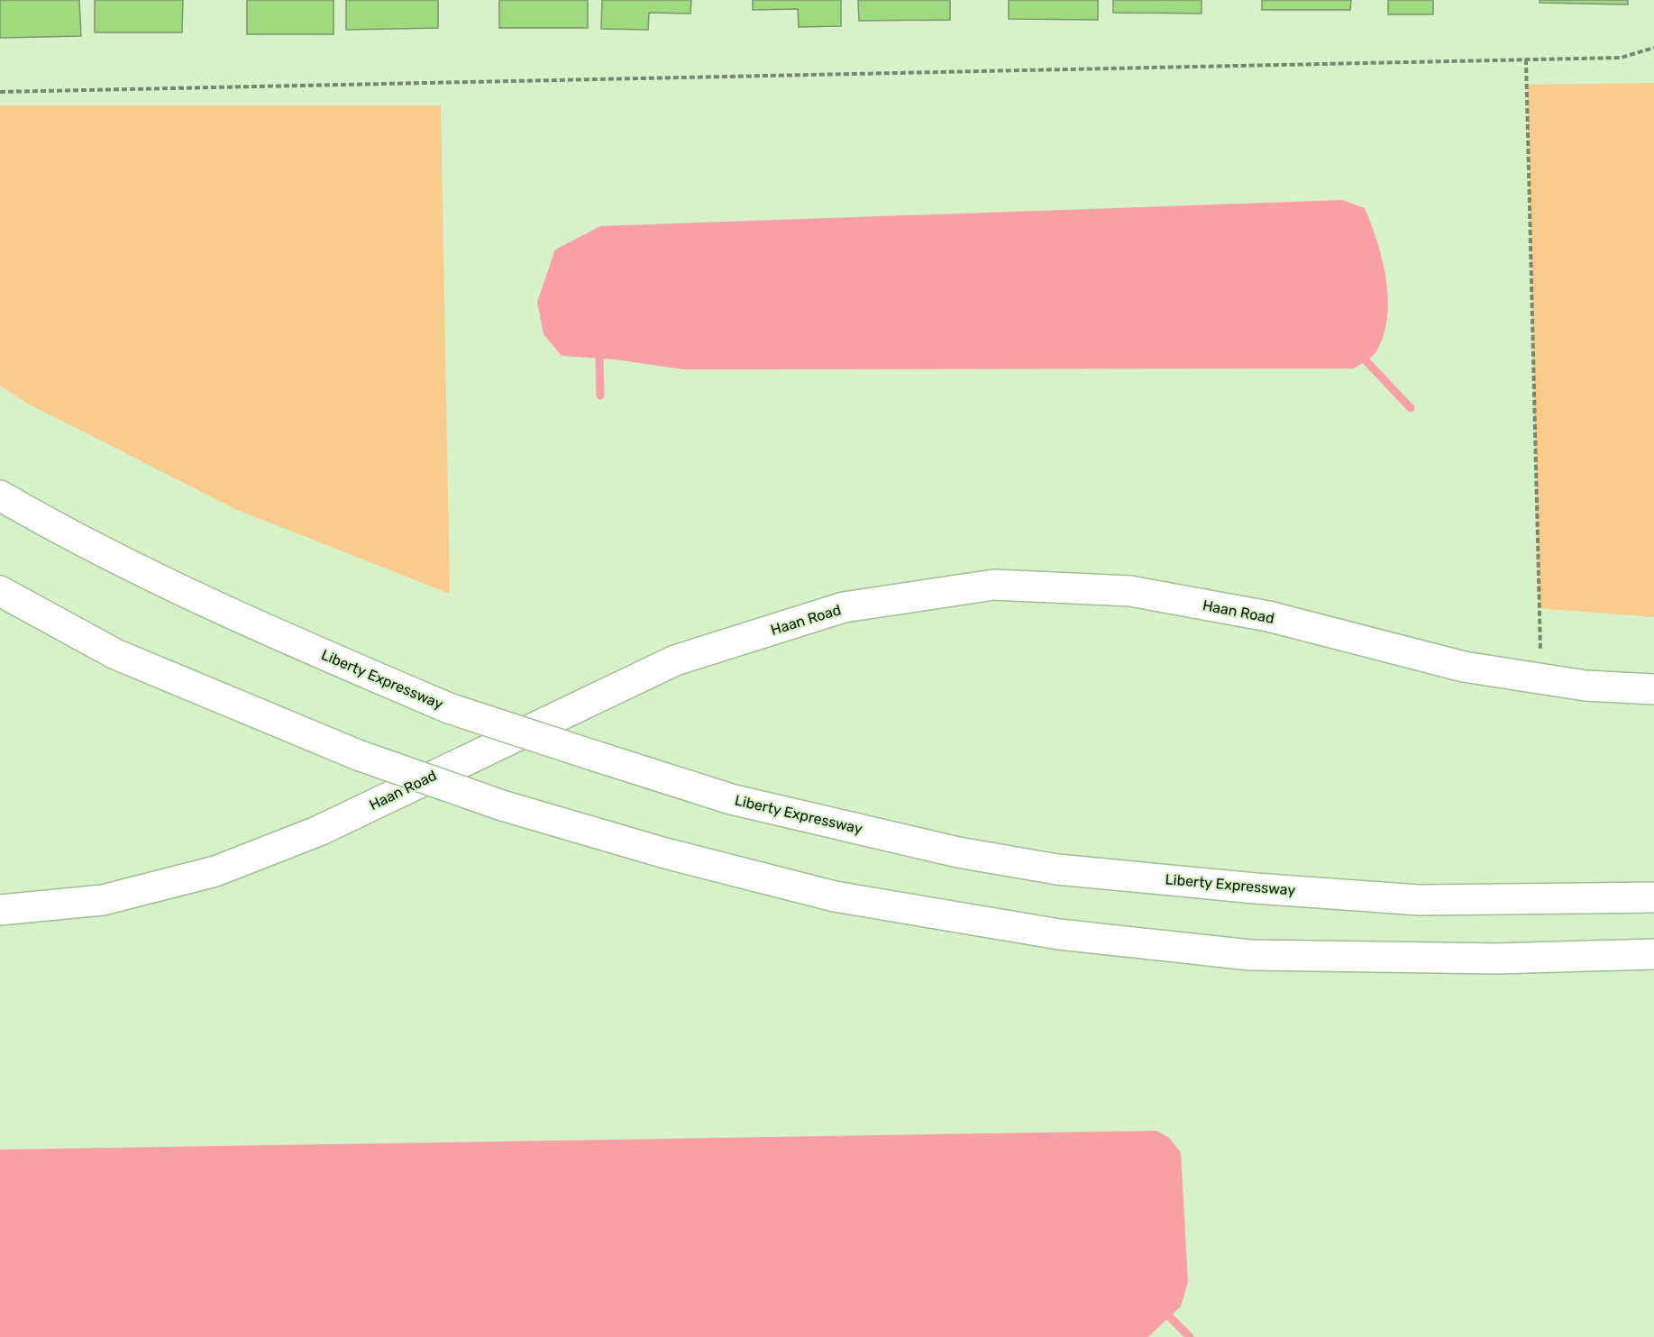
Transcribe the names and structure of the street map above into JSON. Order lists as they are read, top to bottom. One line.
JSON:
{"streets":{"main road":["Haan Road","Liberty Expressway"]}}
